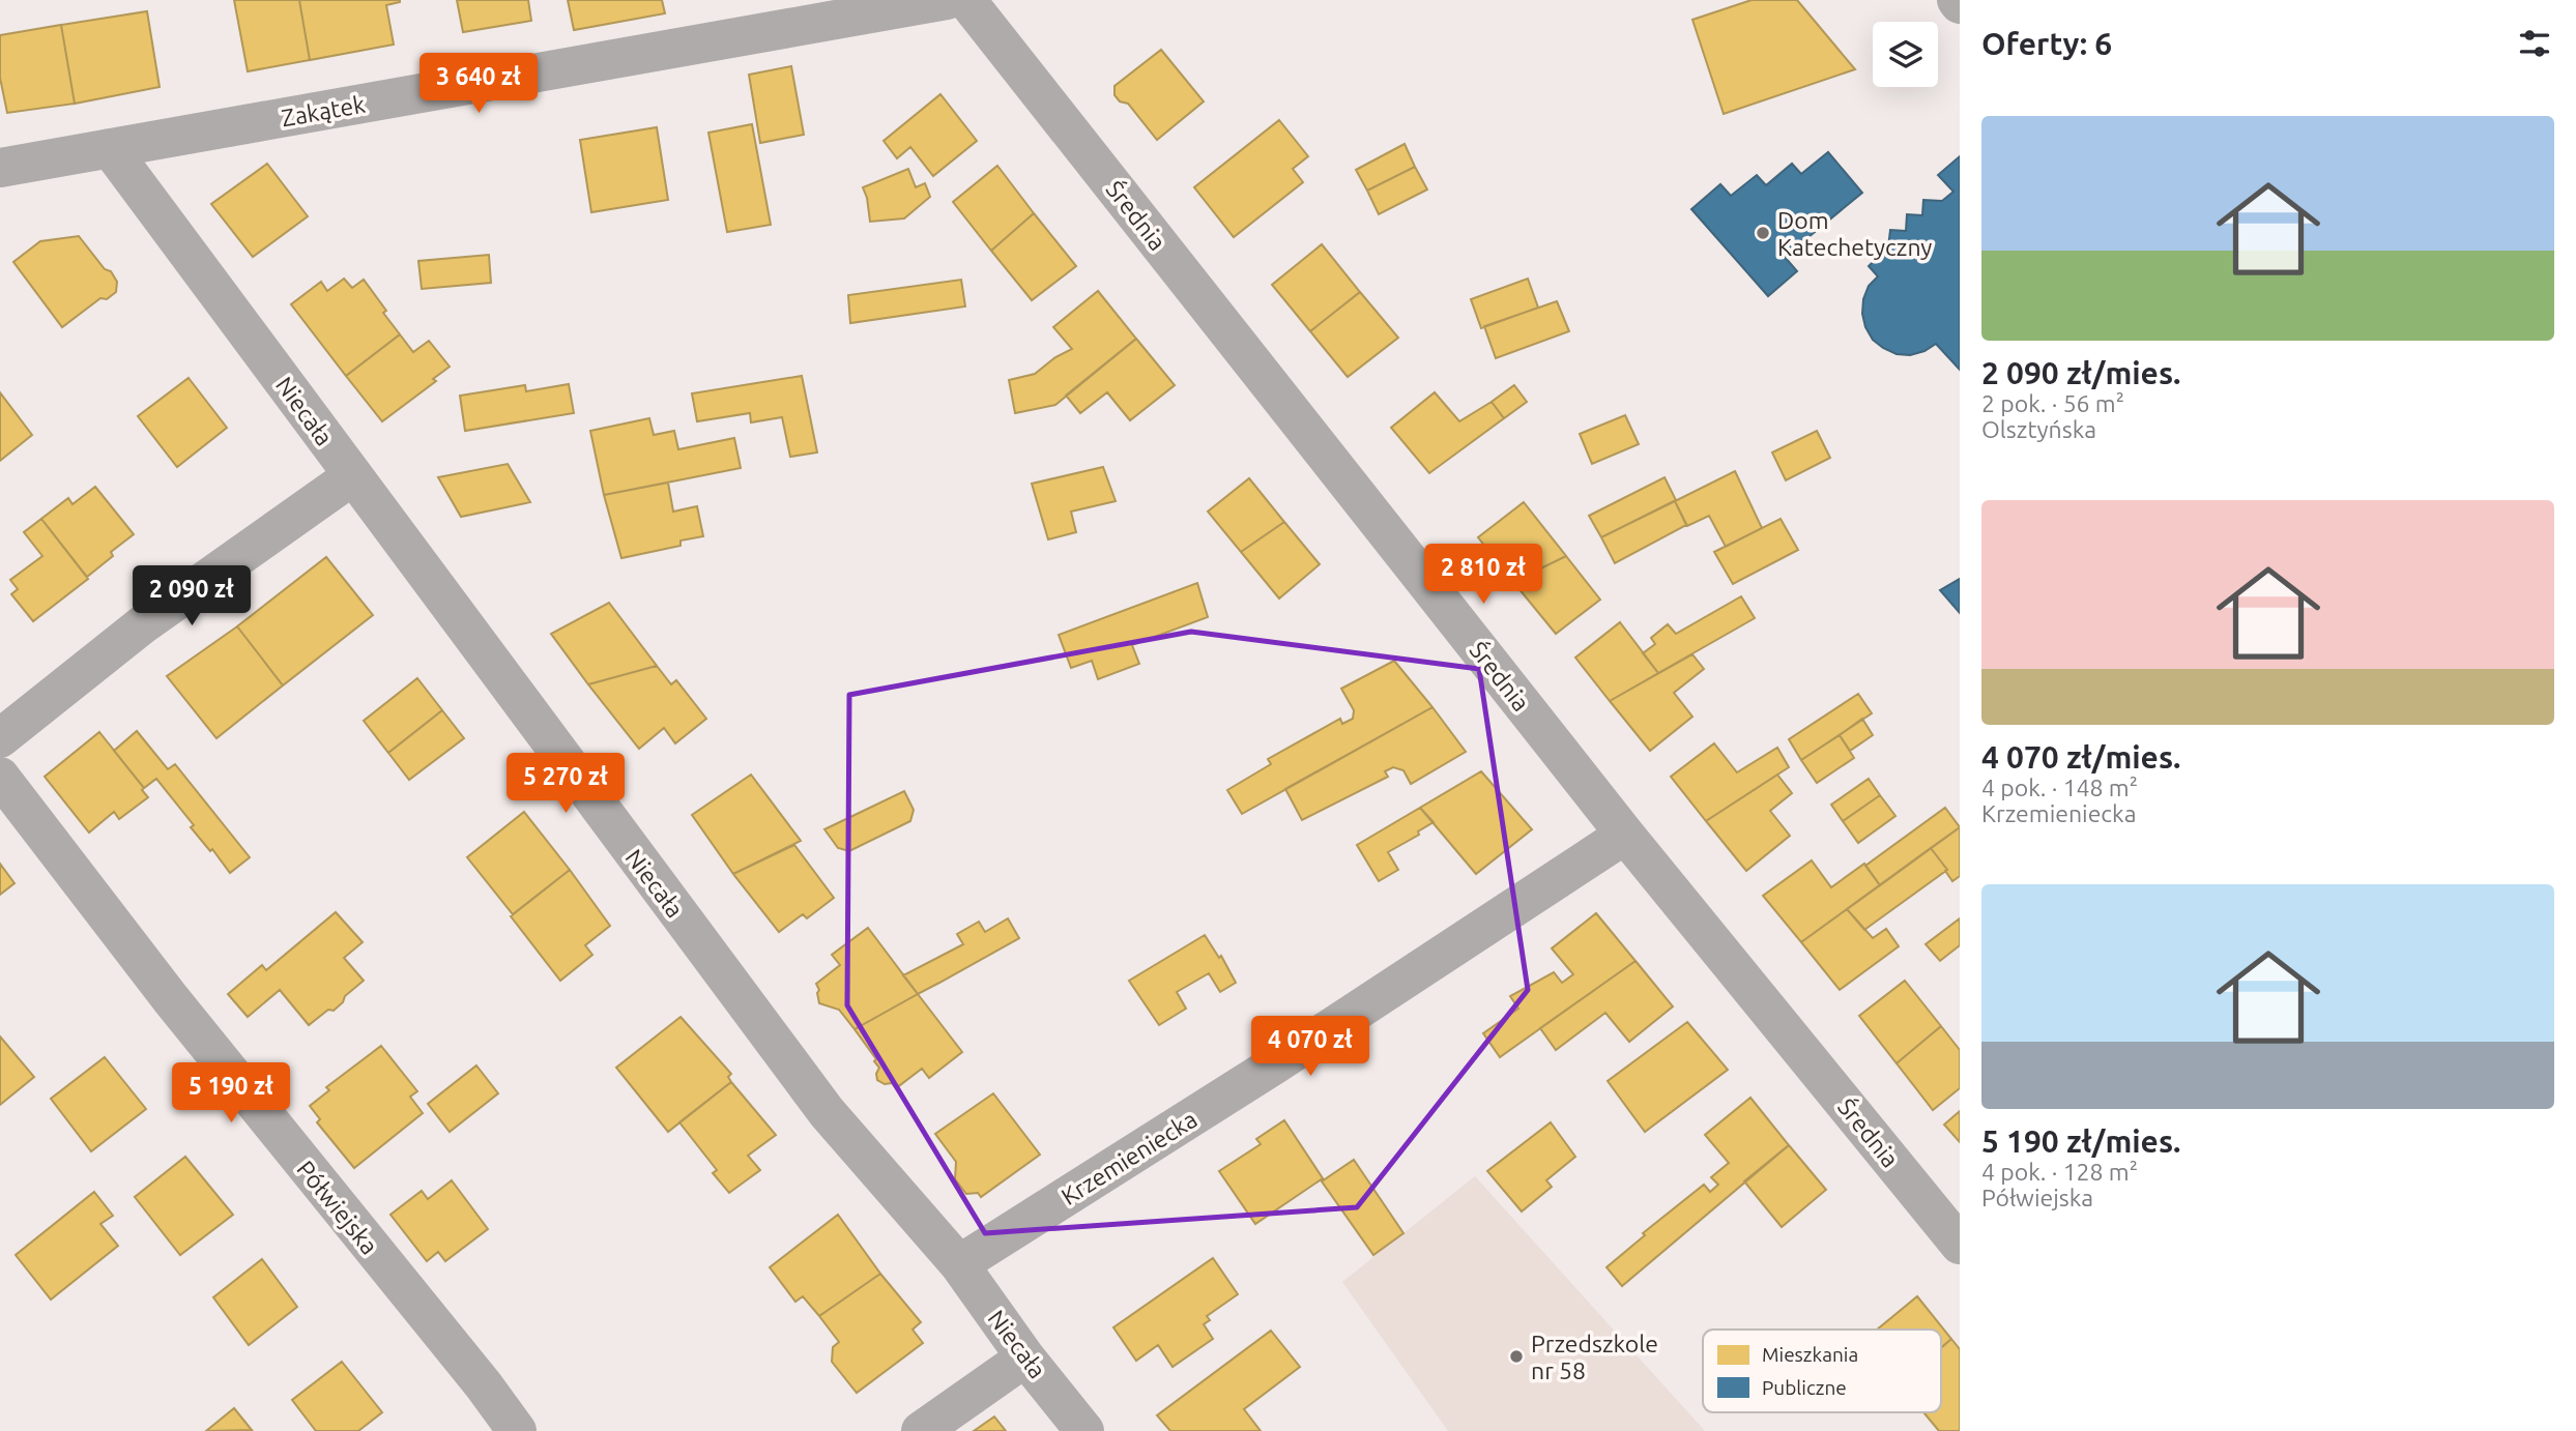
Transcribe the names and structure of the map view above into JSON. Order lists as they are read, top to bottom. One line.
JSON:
{"streets":{"street":["Zakątek","Średnia","Niecała","Krzemieniecka","Półwiejska"]},"crossings":[["Zakątek","Niecała"],["Średnia","Krzemieniecka"],["Niecała","Krzemieniecka"]],"places":["Dom Katechetyczny","Przedszkole nr 58"],"legend":["Mieszkania","Publiczne"],"page":{"heading":"Oferty: 6","price":["3 640 zł","2 810 zł","2 090 zł","5 270 zł","4 070 zł","5 190 zł"],"list":[{"name":"2 090 zł/mies.","note":"2 pok. · 56 m² · Olsztyńska"},{"name":"4 070 zł/mies.","note":"4 pok. · 148 m² · Krzemieniecka"},{"name":"5 190 zł/mies.","note":"4 pok. · 128 m² · Półwiejska"}]}}
